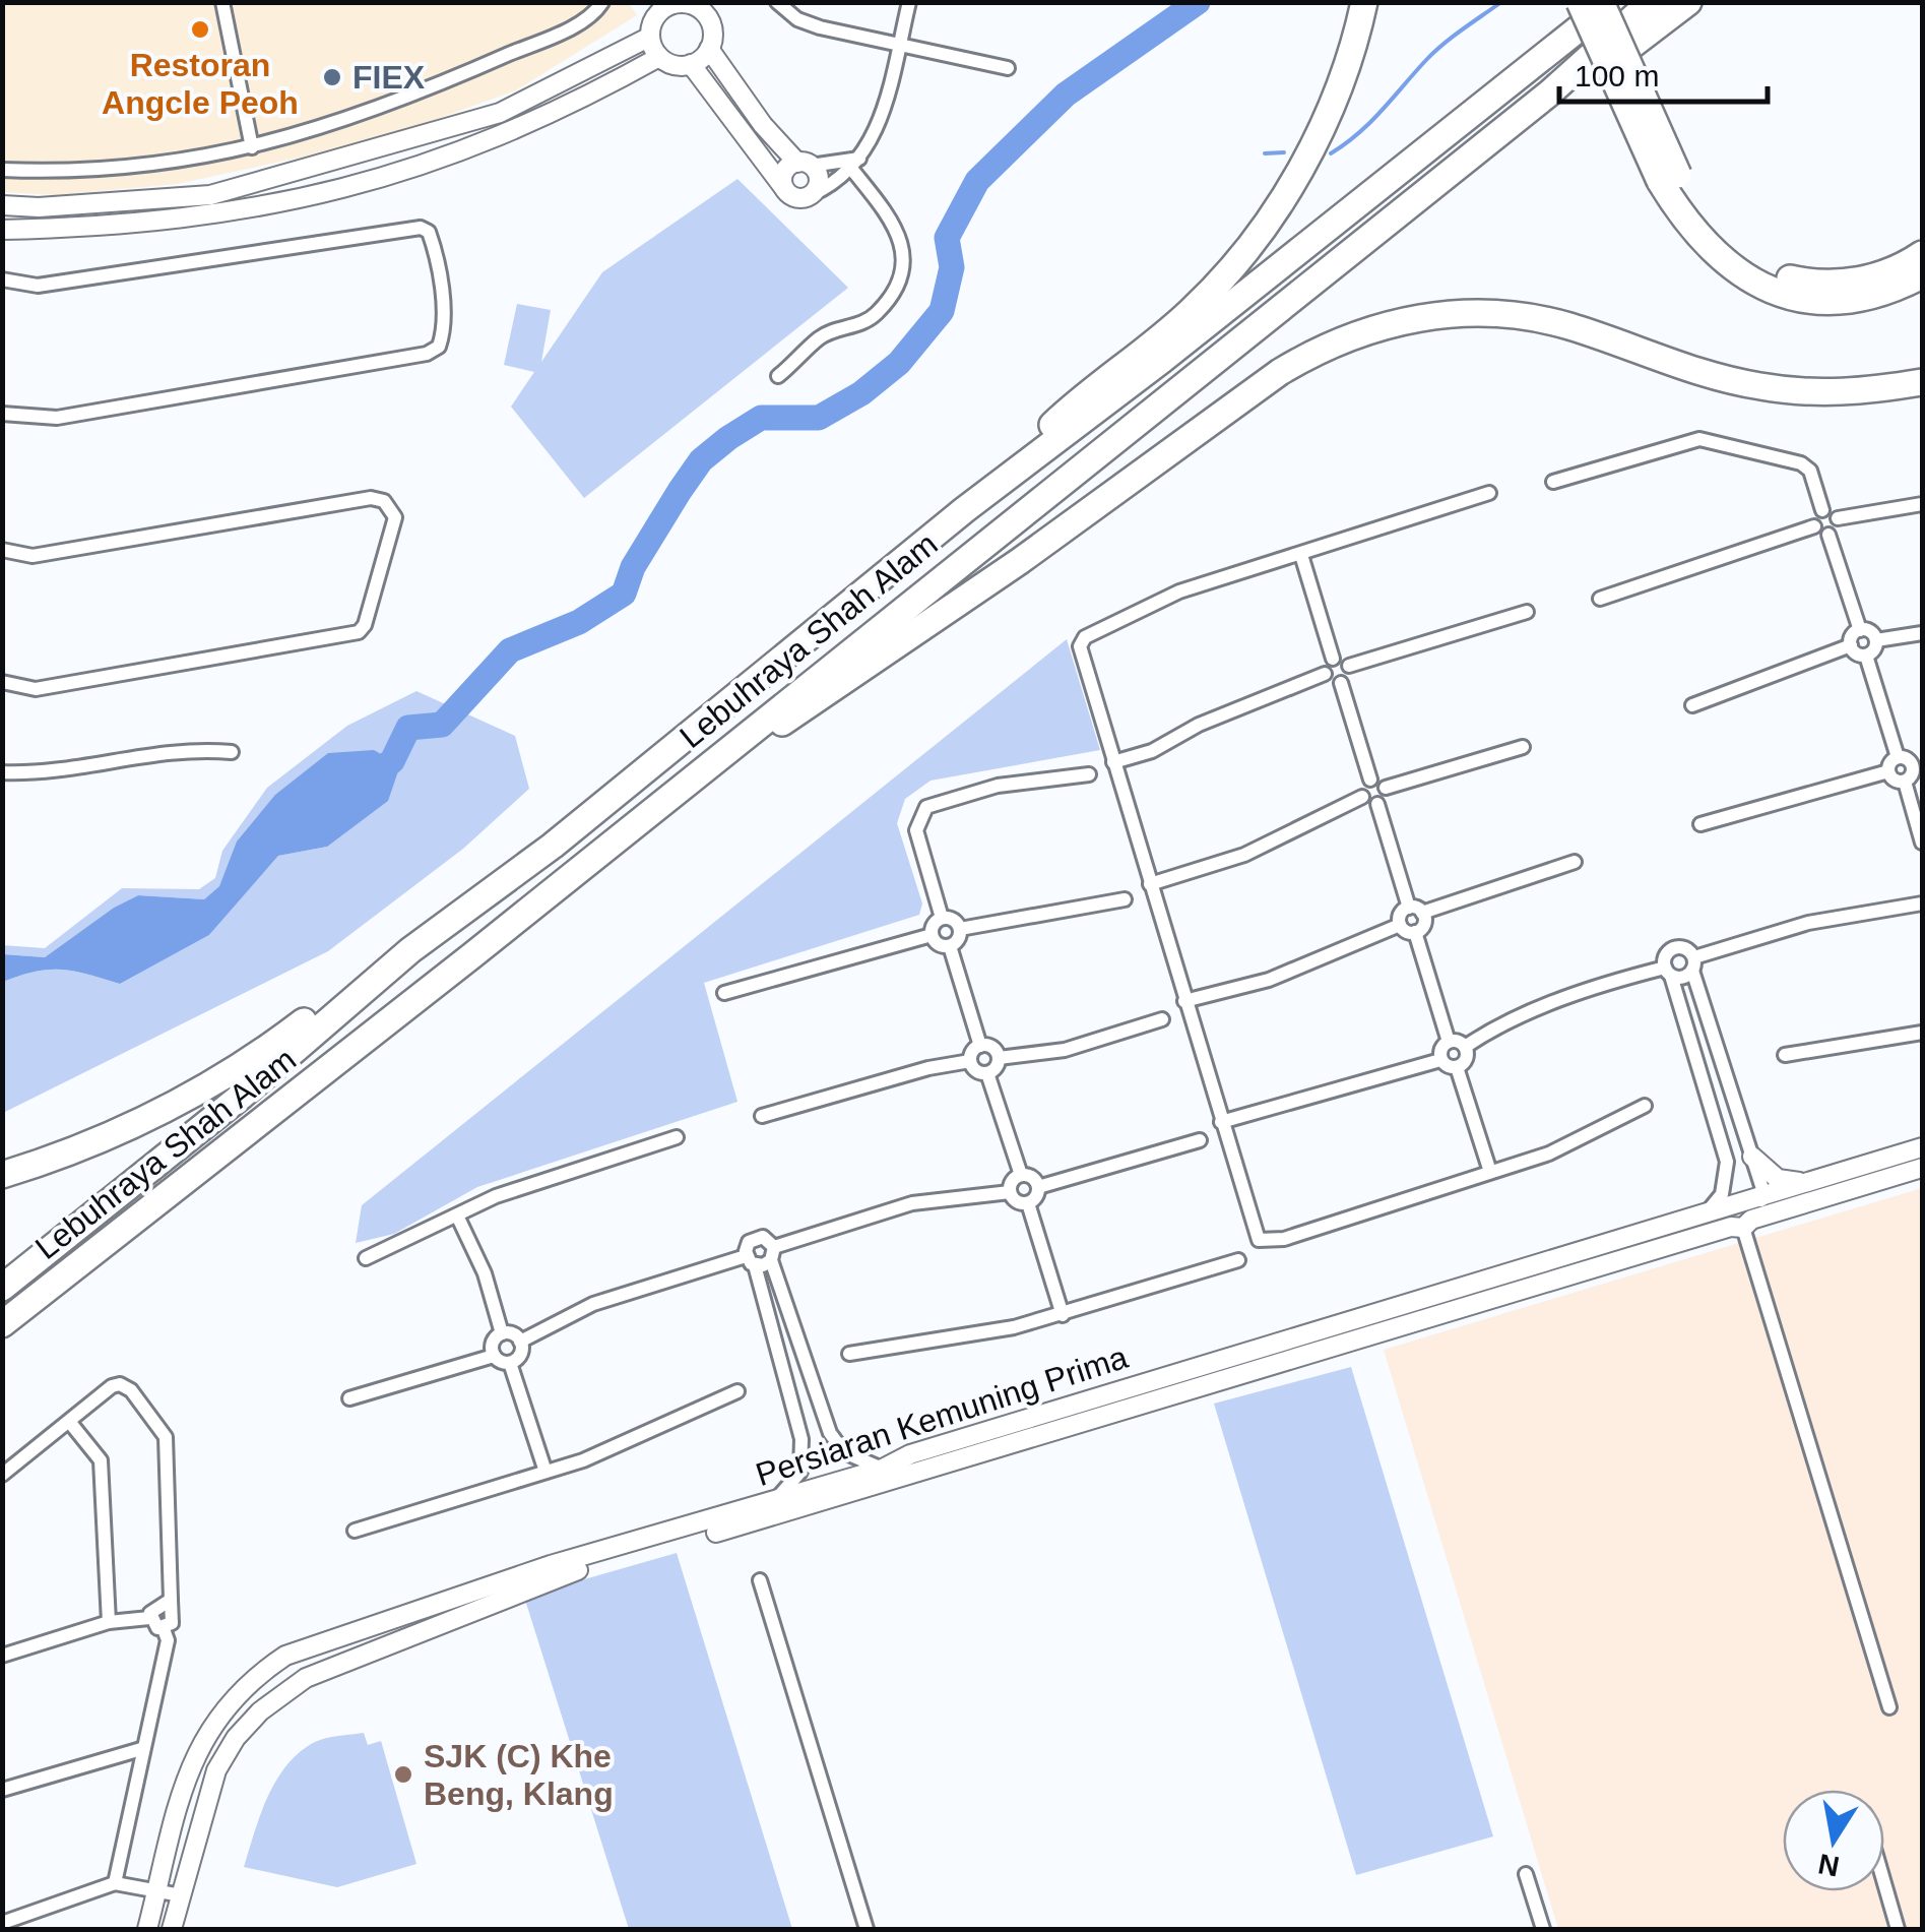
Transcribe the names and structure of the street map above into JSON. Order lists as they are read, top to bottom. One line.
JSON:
{"streets":{"highway":["Lebuhraya Shah Alam"],"street":["Persiaran Kemuning Prima"]},"places":["Restoran Angcle Peoh","FIEX","SJK (C) Khe Beng, Klang"],"scale_bar":"100 m","north":"bottom"}
